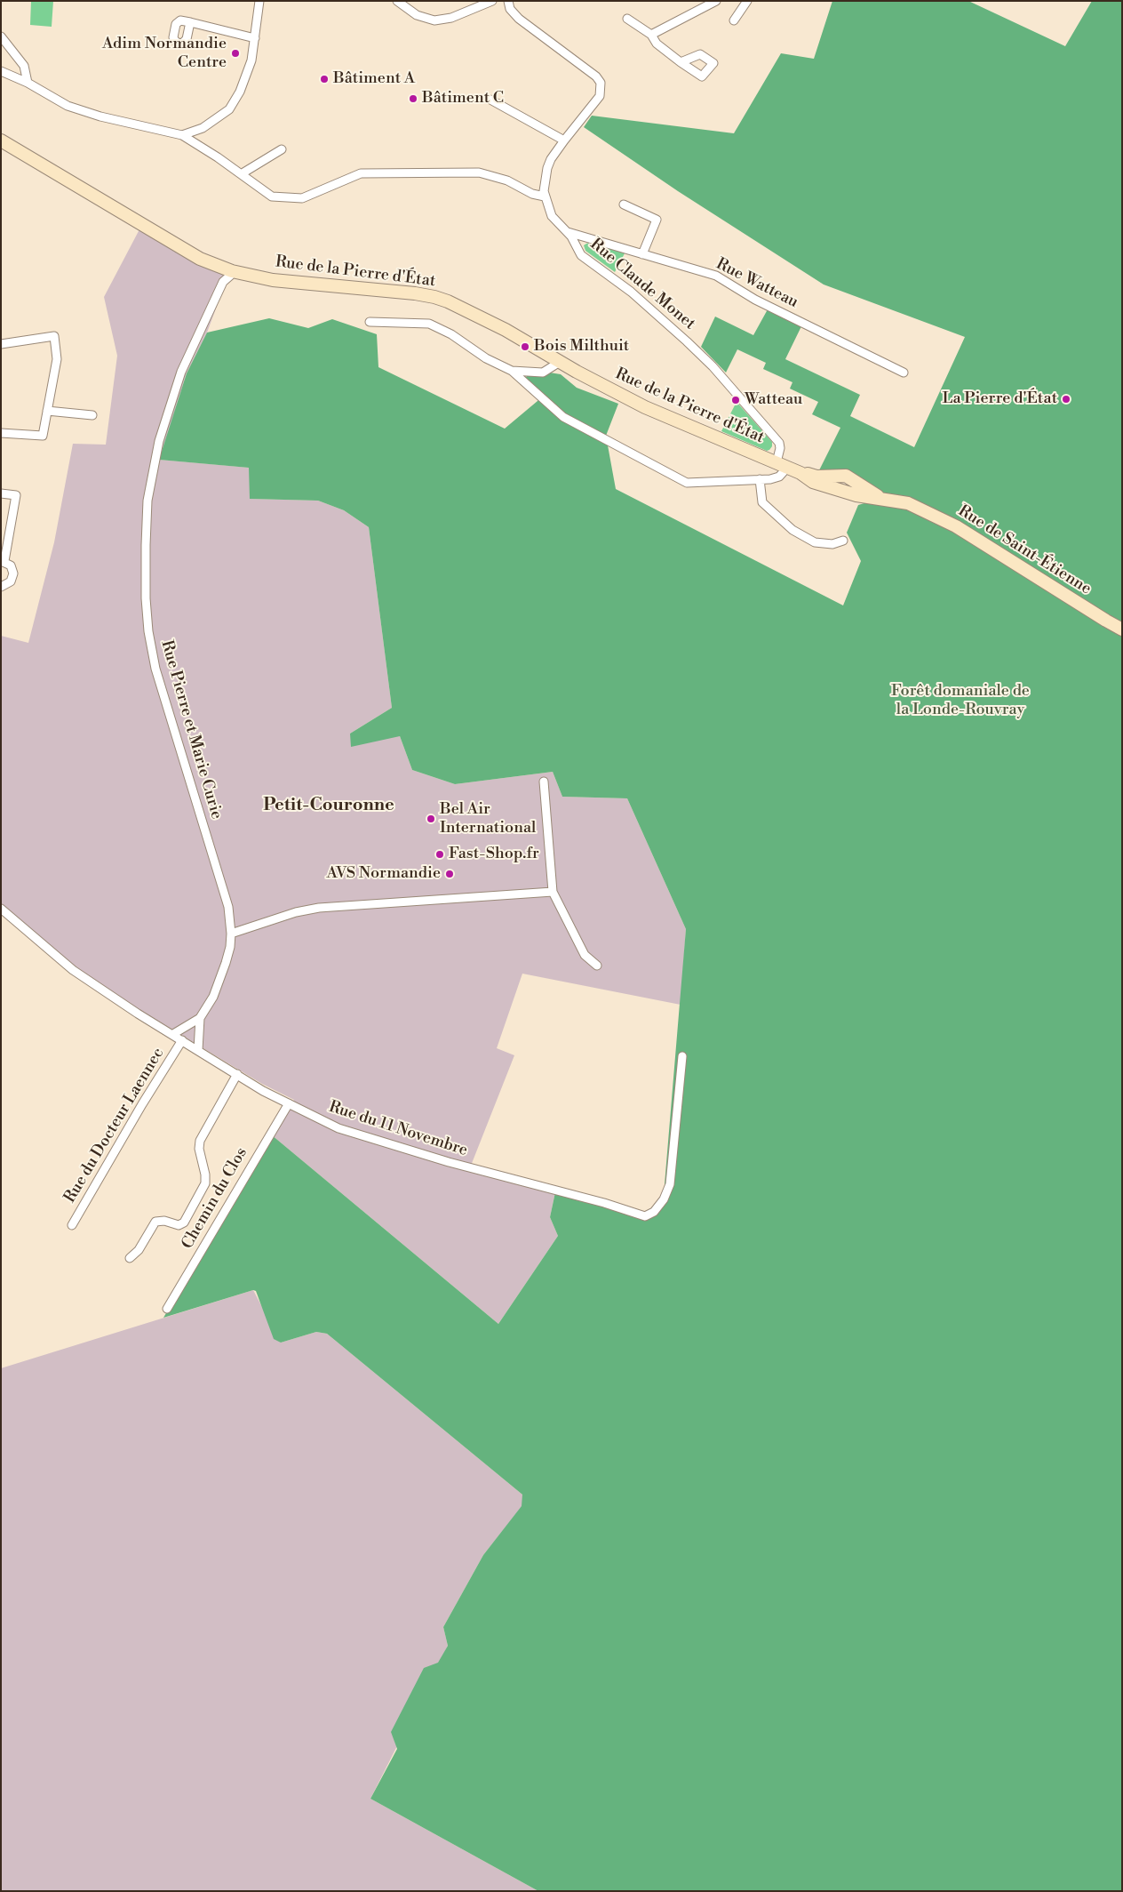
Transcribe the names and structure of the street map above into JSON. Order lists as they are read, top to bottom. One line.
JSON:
{"streets":{"street":["Rue de la Pierre d'État","Rue Watteau","Rue Claude Monet","Rue de Saint-Étienne","Rue Pierre et Marie Curie","Rue du Docteur Laennec","Rue du 11 Novembre","Chemin du Clos"]},"crossings":[["Rue de la Pierre d'État","Rue Claude Monet"],["Rue de la Pierre d'État","Rue de Saint-Étienne"],["Rue de la Pierre d'État","Rue Pierre et Marie Curie"],["Rue Watteau","Rue Claude Monet"],["Rue Pierre et Marie Curie","Rue du 11 Novembre"],["Rue du Docteur Laennec","Rue du 11 Novembre"],["Rue du 11 Novembre","Chemin du Clos"]],"districts":["Petit-Couronne"],"parks":["Forêt domaniale de la Londe-Rouvray"],"places":["Adim Normandie Centre","Bâtiment A","Bâtiment C","Bois Milthuit","La Pierre d'État","Watteau","Bel Air International","Fast-Shop.fr","AVS Normandie"]}
